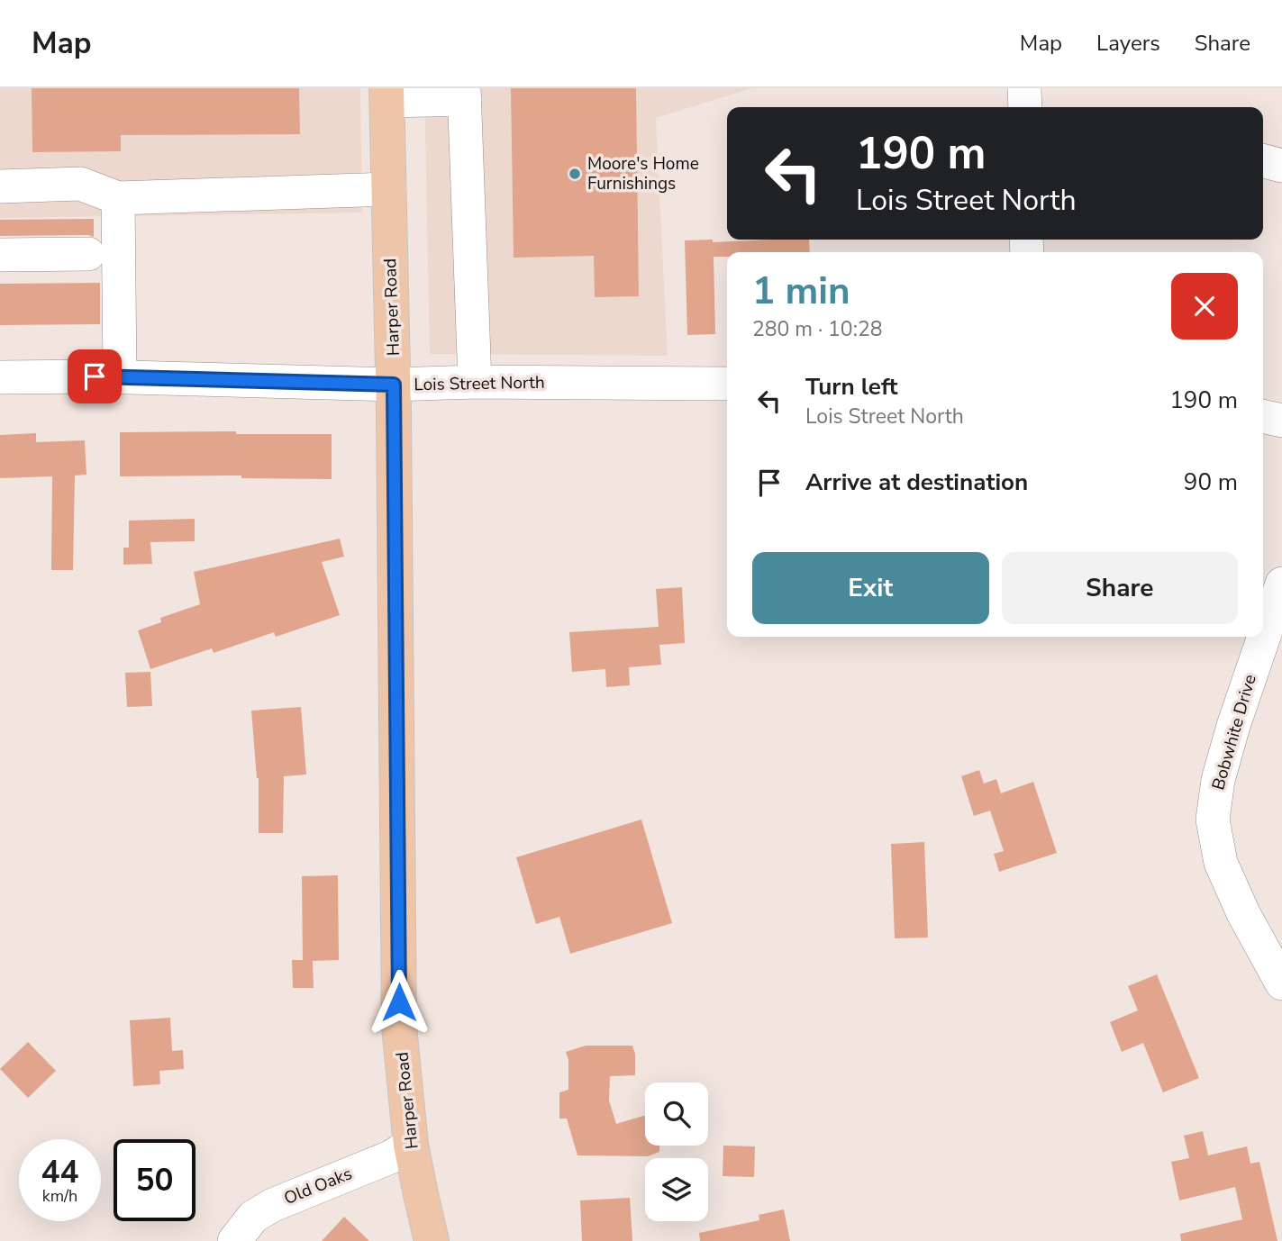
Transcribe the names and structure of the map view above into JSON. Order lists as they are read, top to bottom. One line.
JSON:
{"streets":{"main road":["Harper Road"],"street":["Lois Street North","Bobwhite Drive","Old Oaks"]},"crossings":[["Harper Road","Lois Street North"],["Harper Road","Old Oaks"]],"places":["Moore's Home Furnishings"],"page":{"header":"Map","nav":["Map","Layers","Share"],"turn":["190 m","Lois Street North"],"heading":["1 min","280 m · 10:28"],"list":[{"name":"Turn left","note":"Lois Street North","value":"190 m"},{"name":"Arrive at destination","value":"90 m"}],"buttons":["Exit","Share"],"speed":"44 km/h","limit":"50"}}
